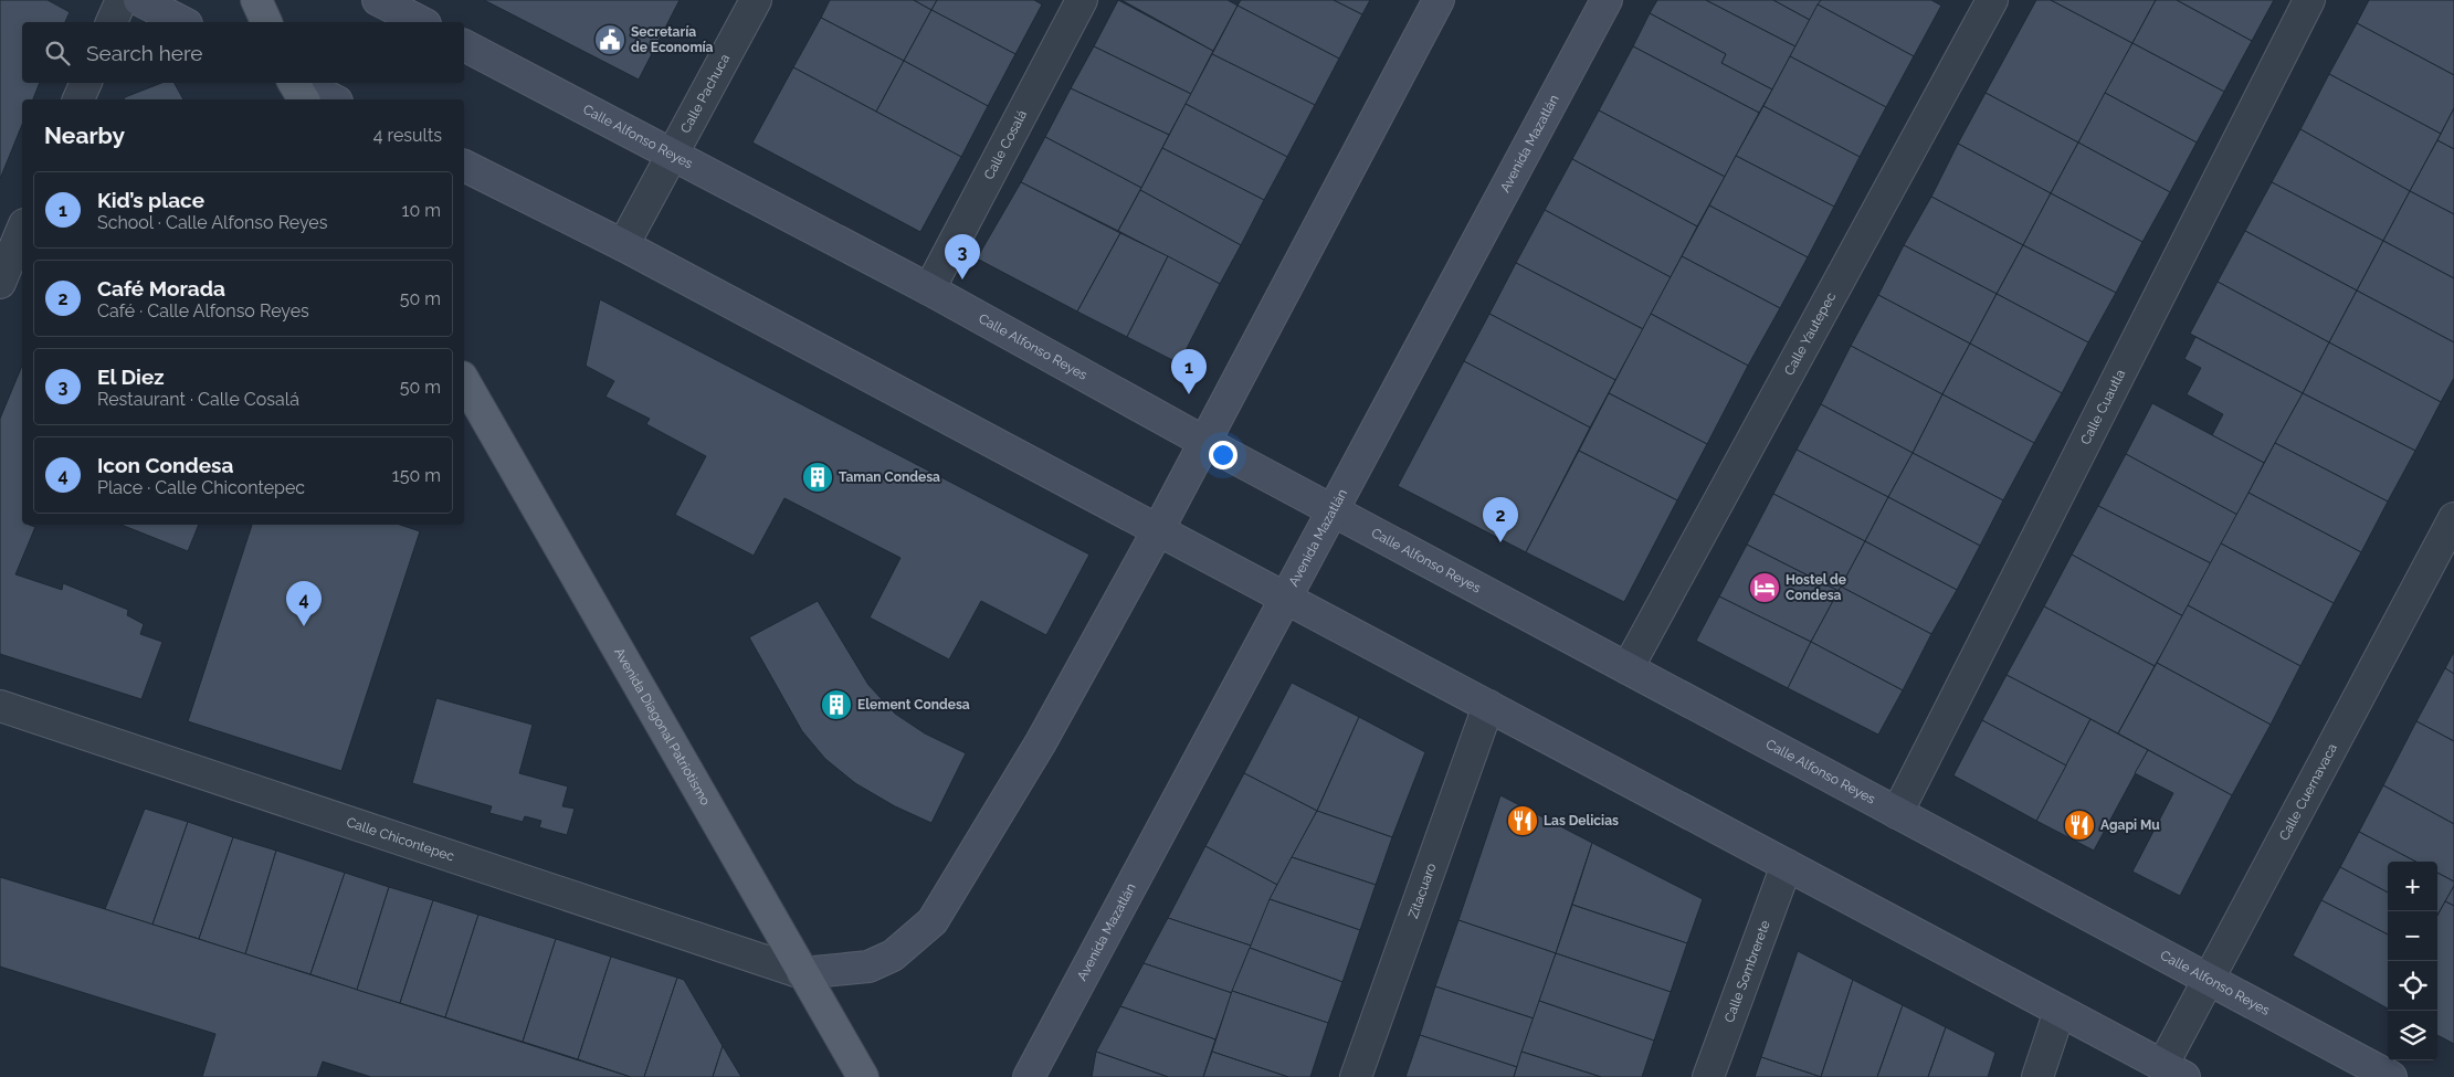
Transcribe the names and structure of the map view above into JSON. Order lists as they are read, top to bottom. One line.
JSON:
{"streets":{"main road":["Calle Alfonso Reyes","Avenida Mazatlán","Avenida Diagonal Patriotismo"],"street":["Calle Pachuca","Calle Cosalá","Calle Yautepec","Calle Cuautla","Calle Cuernavaca","Calle Chicontepec","Zitacuaro","Calle Sombrerete"]},"crossings":[["Calle Pachuca","Calle Alfonso Reyes"],["Calle Alfonso Reyes","Calle Cosalá"],["Calle Alfonso Reyes","Avenida Mazatlán"],["Calle Alfonso Reyes","Calle Yautepec"],["Calle Alfonso Reyes","Calle Cuautla"],["Calle Alfonso Reyes","Calle Cuernavaca"],["Avenida Diagonal Patriotismo","Calle Chicontepec"]],"places":{"public building":["Secretaría de Economía"],"building":["Taman Condesa","Element Condesa"],"hotel":["Hostel de Condesa"],"restaurant":["Las Delicias","Agapi Mu"]},"page":{"search":"Search here","heading":["Nearby","4 results"],"list":[{"mark":"1","name":"Kid’s place","note":"School · Calle Alfonso Reyes","value":"10 m"},{"mark":"2","name":"Café Morada","note":"Café · Calle Alfonso Reyes","value":"50 m"},{"mark":"3","name":"El Diez","note":"Restaurant · Calle Cosalá","value":"50 m"},{"mark":"4","name":"Icon Condesa","note":"Place · Calle Chicontepec","value":"150 m"}],"pins":["3","1","2","4"],"map_buttons":["+","−"]}}
